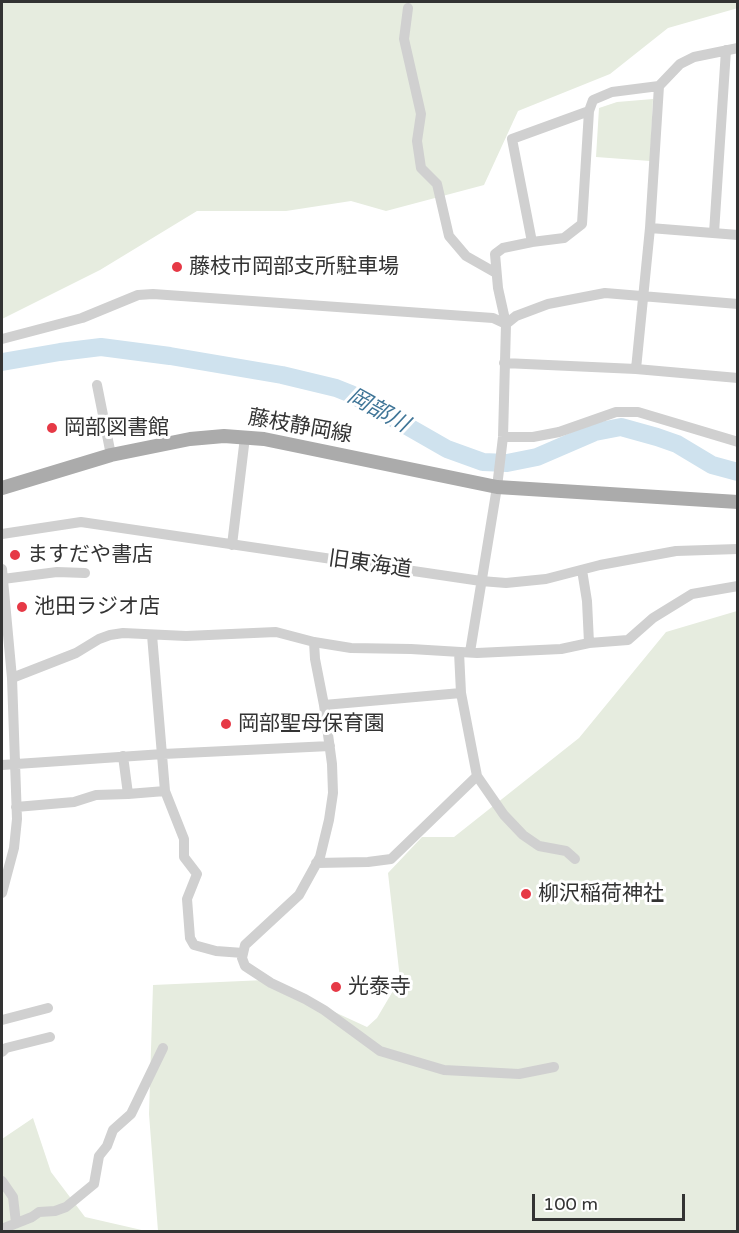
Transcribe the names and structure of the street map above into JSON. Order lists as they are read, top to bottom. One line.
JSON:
{"streets":{"main road":["藤枝静岡線"],"street":["旧東海道"]},"water":["岡部川"],"places":["藤枝市岡部支所駐車場","岡部図書館","ますだや書店","池田ラジオ店","岡部聖母保育園","柳沢稲荷神社","光泰寺"],"scale_bar":"100 m"}
